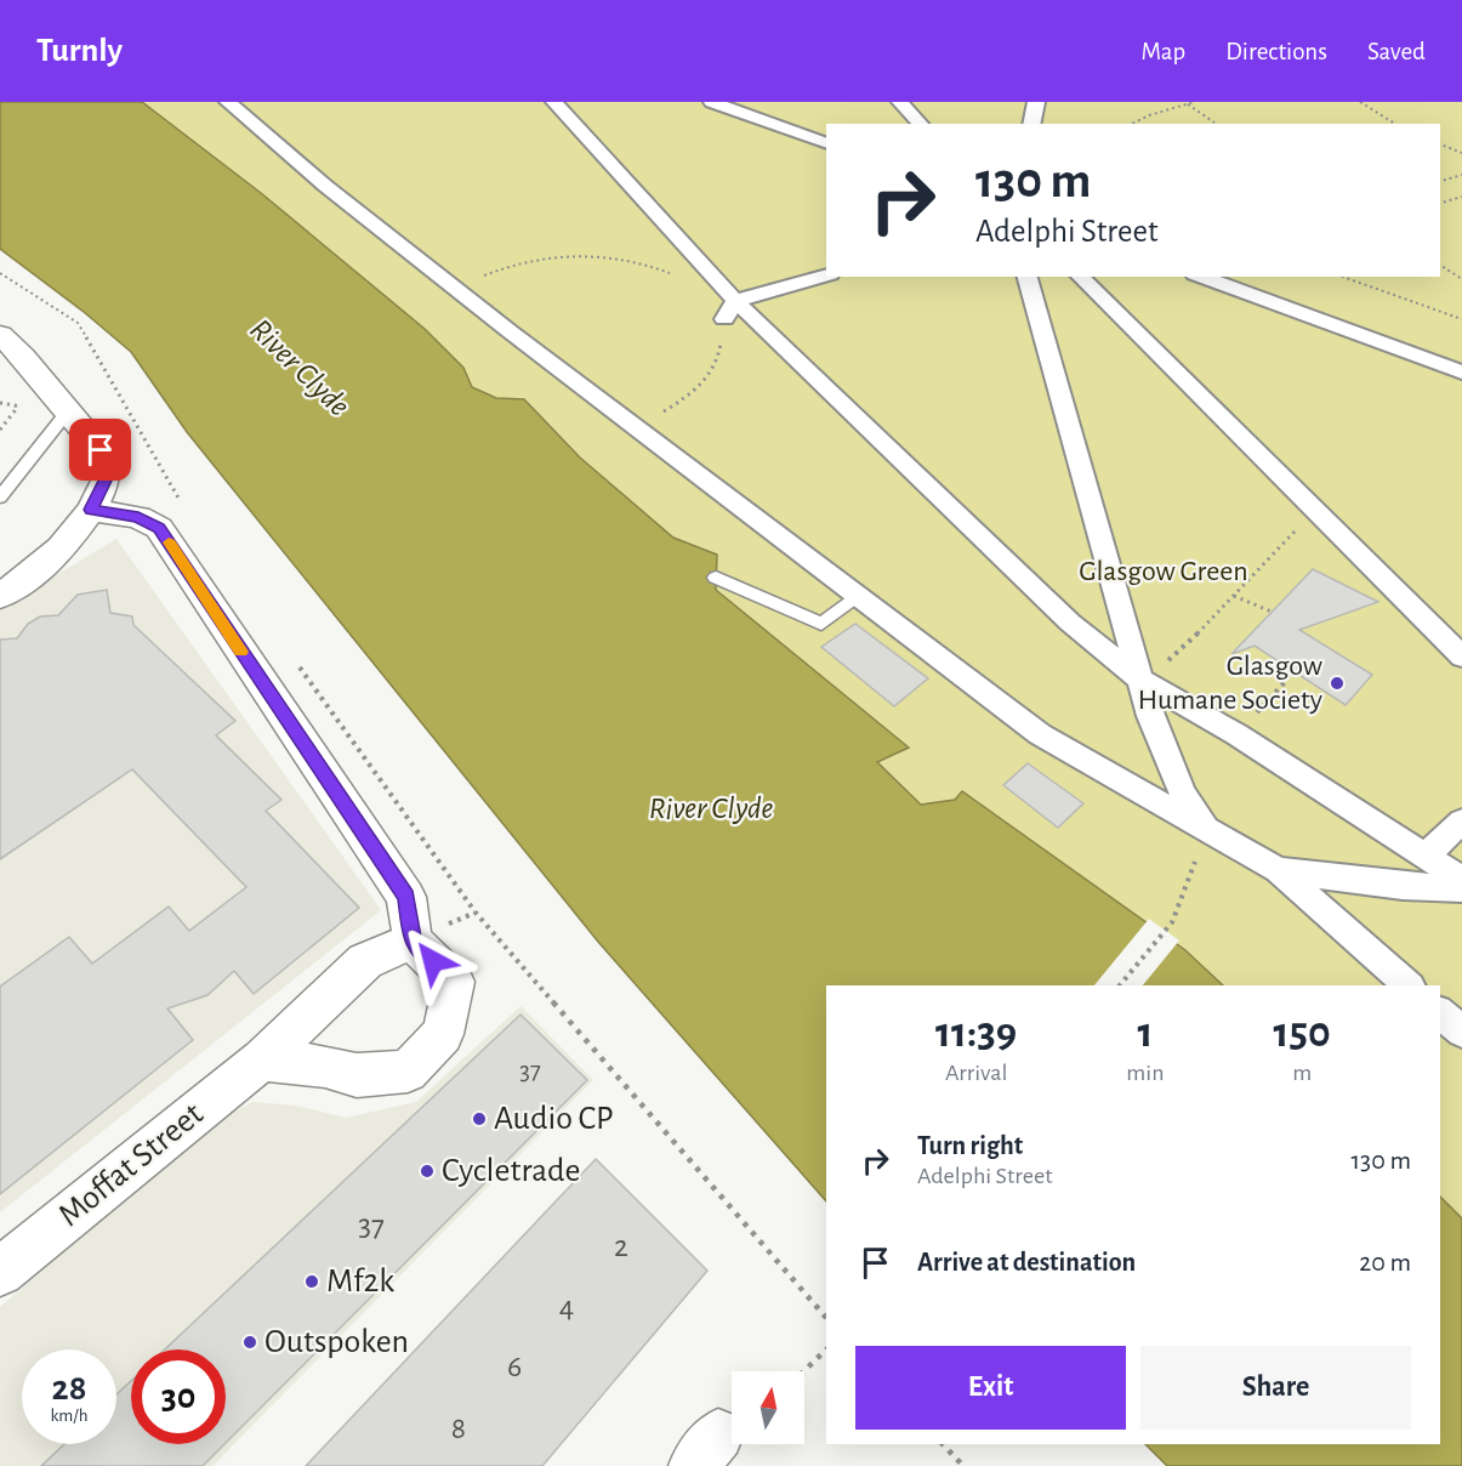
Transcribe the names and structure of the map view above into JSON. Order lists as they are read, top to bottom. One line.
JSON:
{"streets":{"street":["Moffat Street"]},"water":["River Clyde"],"parks":["Glasgow Green"],"places":["Glasgow Humane Society","Audio CP","Cycletrade","Mf2k","Outspoken"],"house_numbers":["37","37","2","4","6","8"],"north":"top","page":{"header":"Turnly","nav":["Map","Directions","Saved"],"turn":["130 m","Adelphi Street"],"eta":["11:39","Arrival","1","min","150","m"],"list":[{"name":"Turn right","note":"Adelphi Street","value":"130 m"},{"name":"Arrive at destination","value":"20 m"}],"buttons":["Exit","Share"],"speed":"28 km/h","limit":"30"}}
